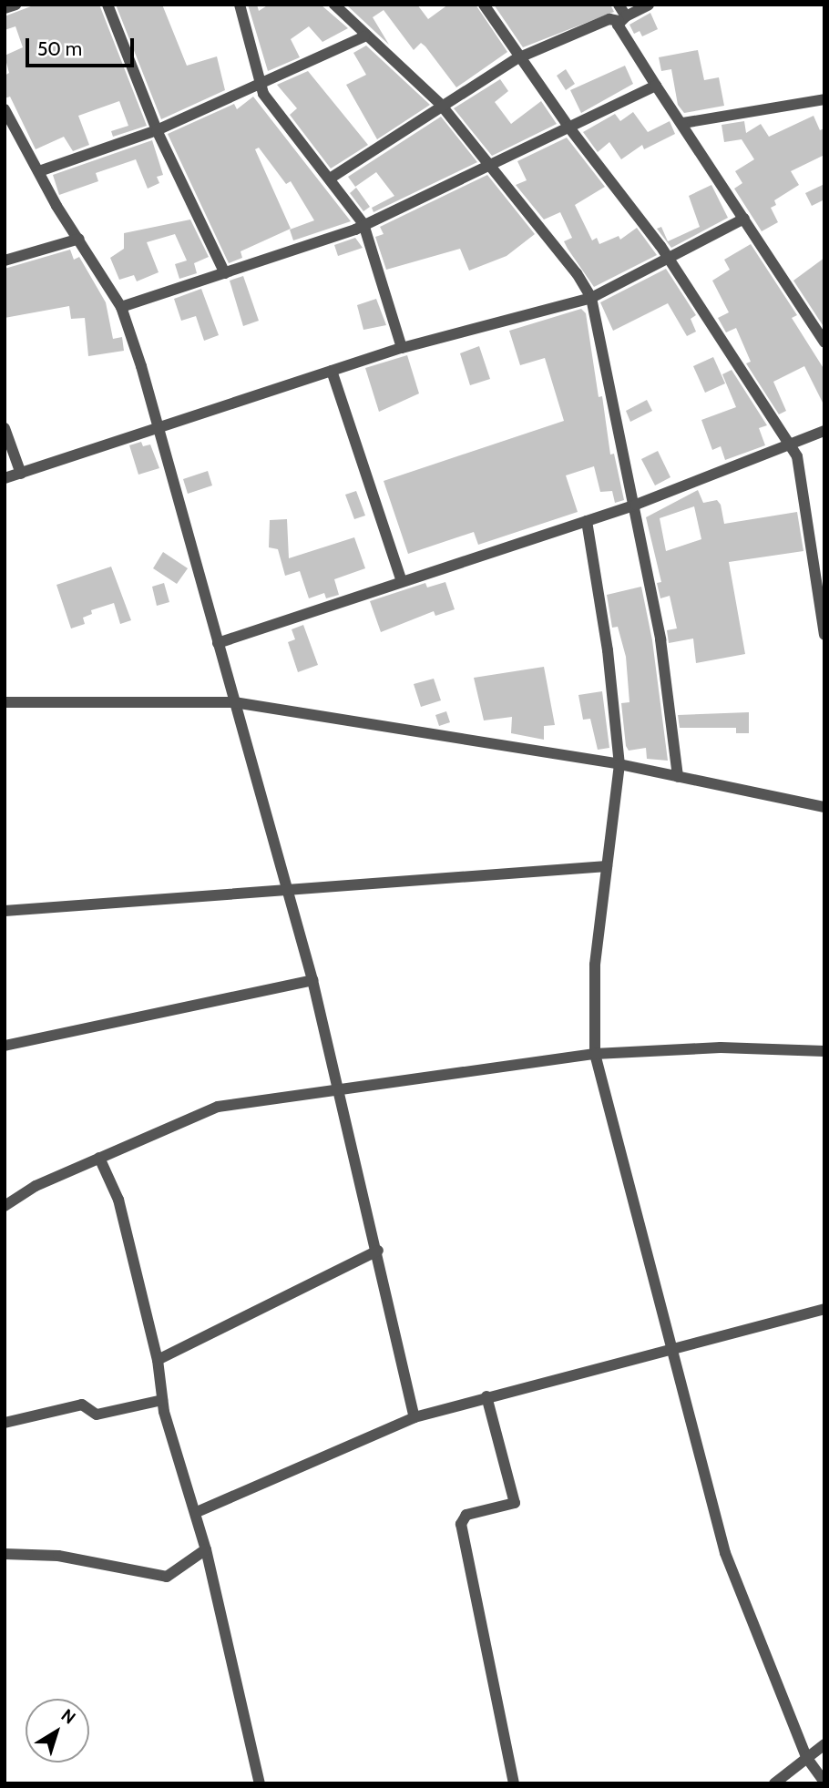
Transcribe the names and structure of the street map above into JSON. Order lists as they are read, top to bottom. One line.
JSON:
{"scale_bar":"50 m","north":"top right"}
